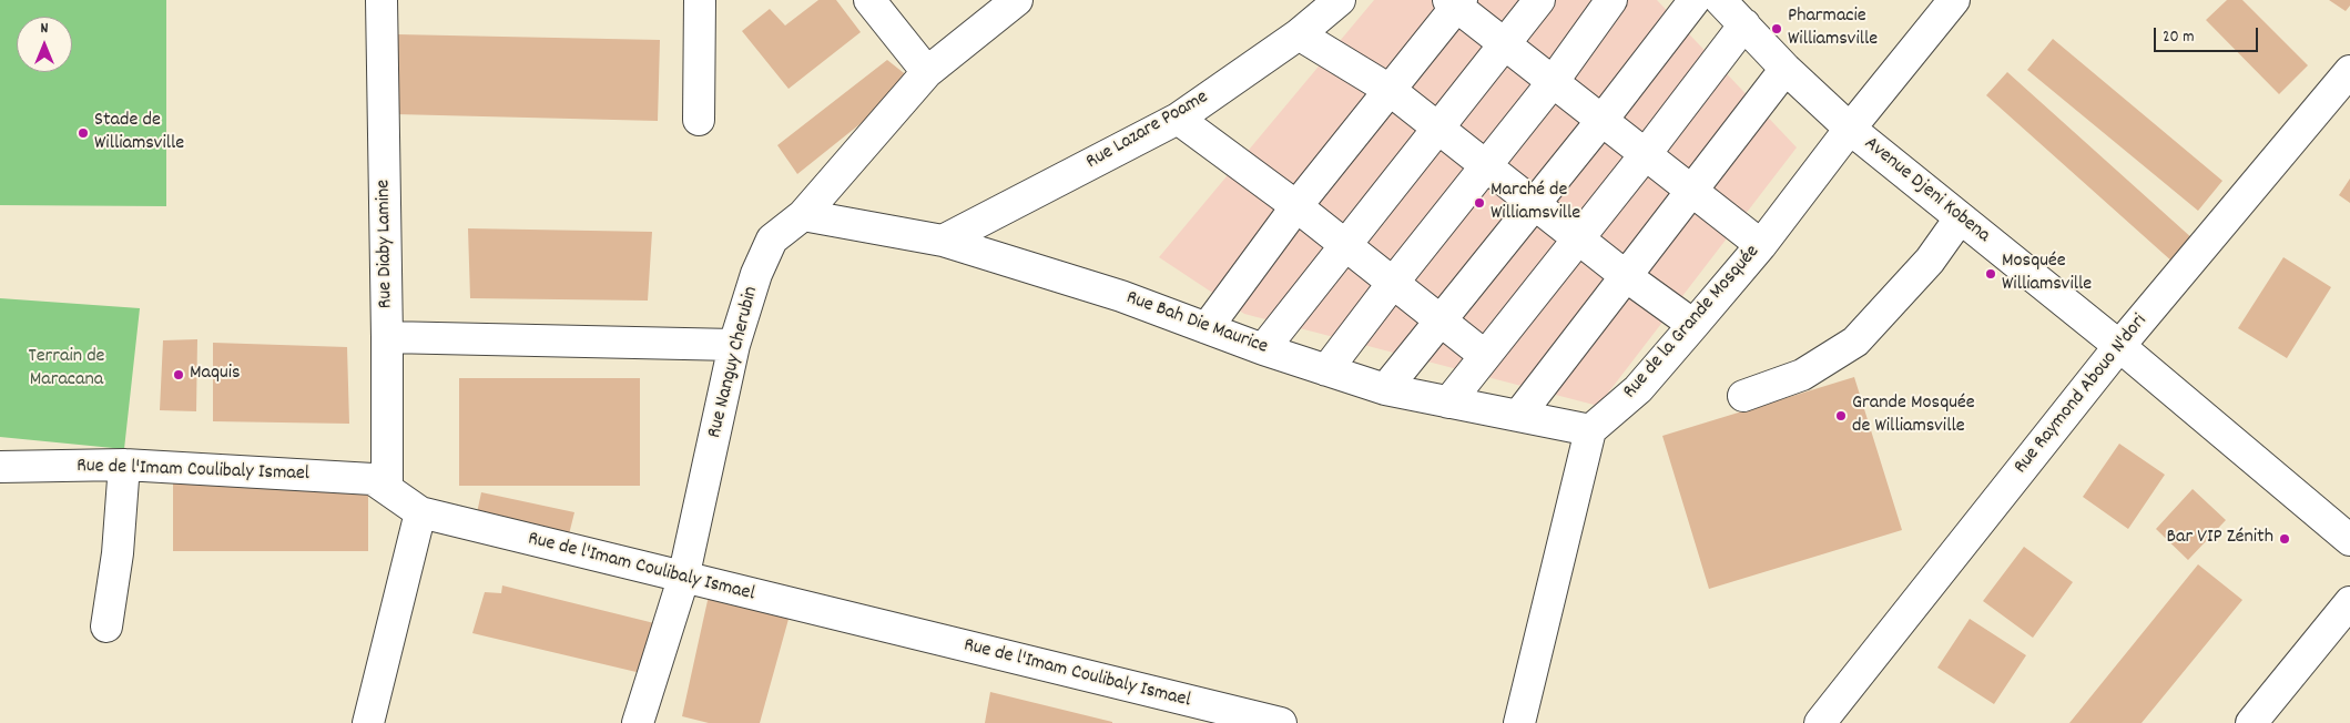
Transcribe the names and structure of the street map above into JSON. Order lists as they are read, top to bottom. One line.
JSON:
{"streets":{"street":["Rue Lazare Poame","Avenue Djeni Kobena","Rue Diaby Lamine","Rue de la Grande Mosquée","Rue Bah Die Maurice","Rue Nanguy Cherubin","Rue Raymond Abouo N'dori","Rue de l'Imam Coulibaly Ismael"]},"crossings":[["Rue Lazare Poame","Rue Bah Die Maurice"],["Avenue Djeni Kobena","Rue de la Grande Mosquée"],["Avenue Djeni Kobena","Rue Raymond Abouo N'dori"],["Rue Diaby Lamine","Rue de l'Imam Coulibaly Ismael"],["Rue de la Grande Mosquée","Rue Bah Die Maurice"],["Rue Bah Die Maurice","Rue Nanguy Cherubin"],["Rue Nanguy Cherubin","Rue de l'Imam Coulibaly Ismael"]],"parks":["Terrain de Maracana"],"places":["Pharmacie Williamsville","Stade de Williamsville","Marché de Williamsville","Mosquée Williamsville","Maquis","Grande Mosquée de Williamsville","Bar VIP Zénith"],"scale_bar":"20 m","north":"top"}
